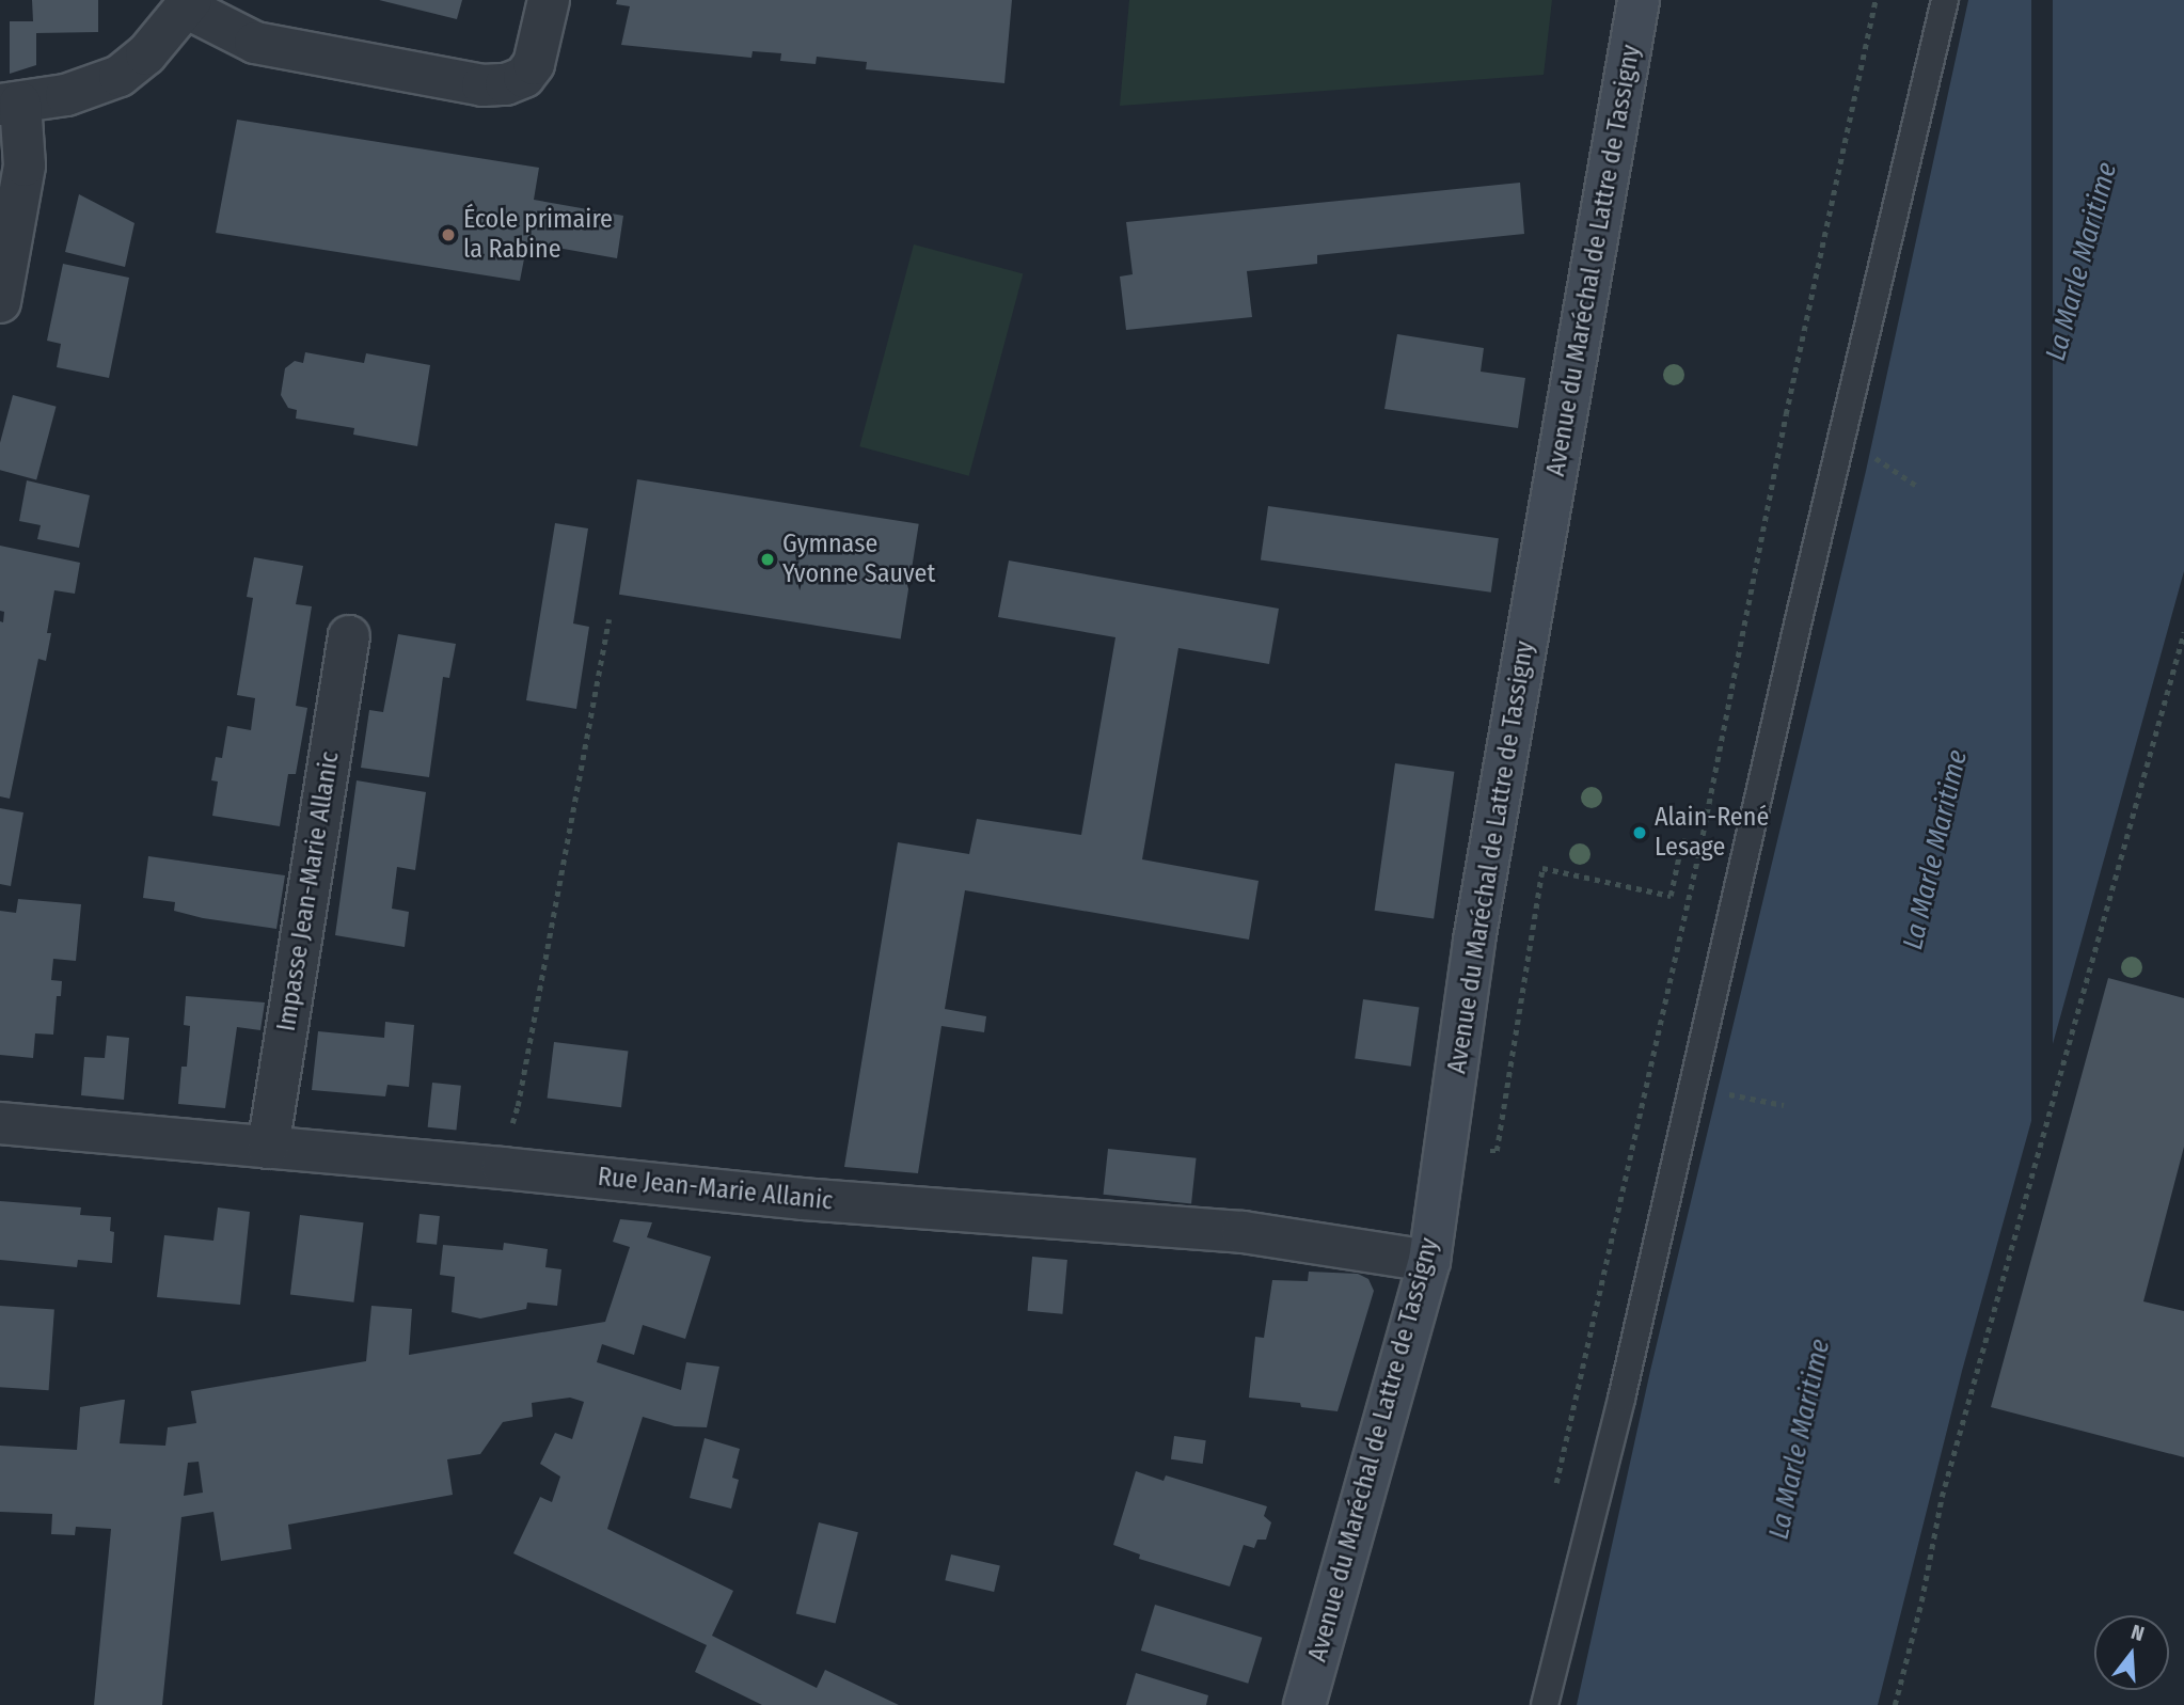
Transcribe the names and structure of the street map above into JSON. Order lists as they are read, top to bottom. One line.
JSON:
{"streets":{"main road":["Avenue du Maréchal de Lattre de Tassigny"],"street":["Impasse Jean-Marie Allanic","Rue Jean-Marie Allanic"]},"crossings":[["Avenue du Maréchal de Lattre de Tassigny","Rue Jean-Marie Allanic"],["Impasse Jean-Marie Allanic","Rue Jean-Marie Allanic"]],"water":["La Marle Maritime"],"places":["École primaire la Rabine","Gymnase Yvonne Sauvet","Alain-René Lesage"],"north":"top"}
